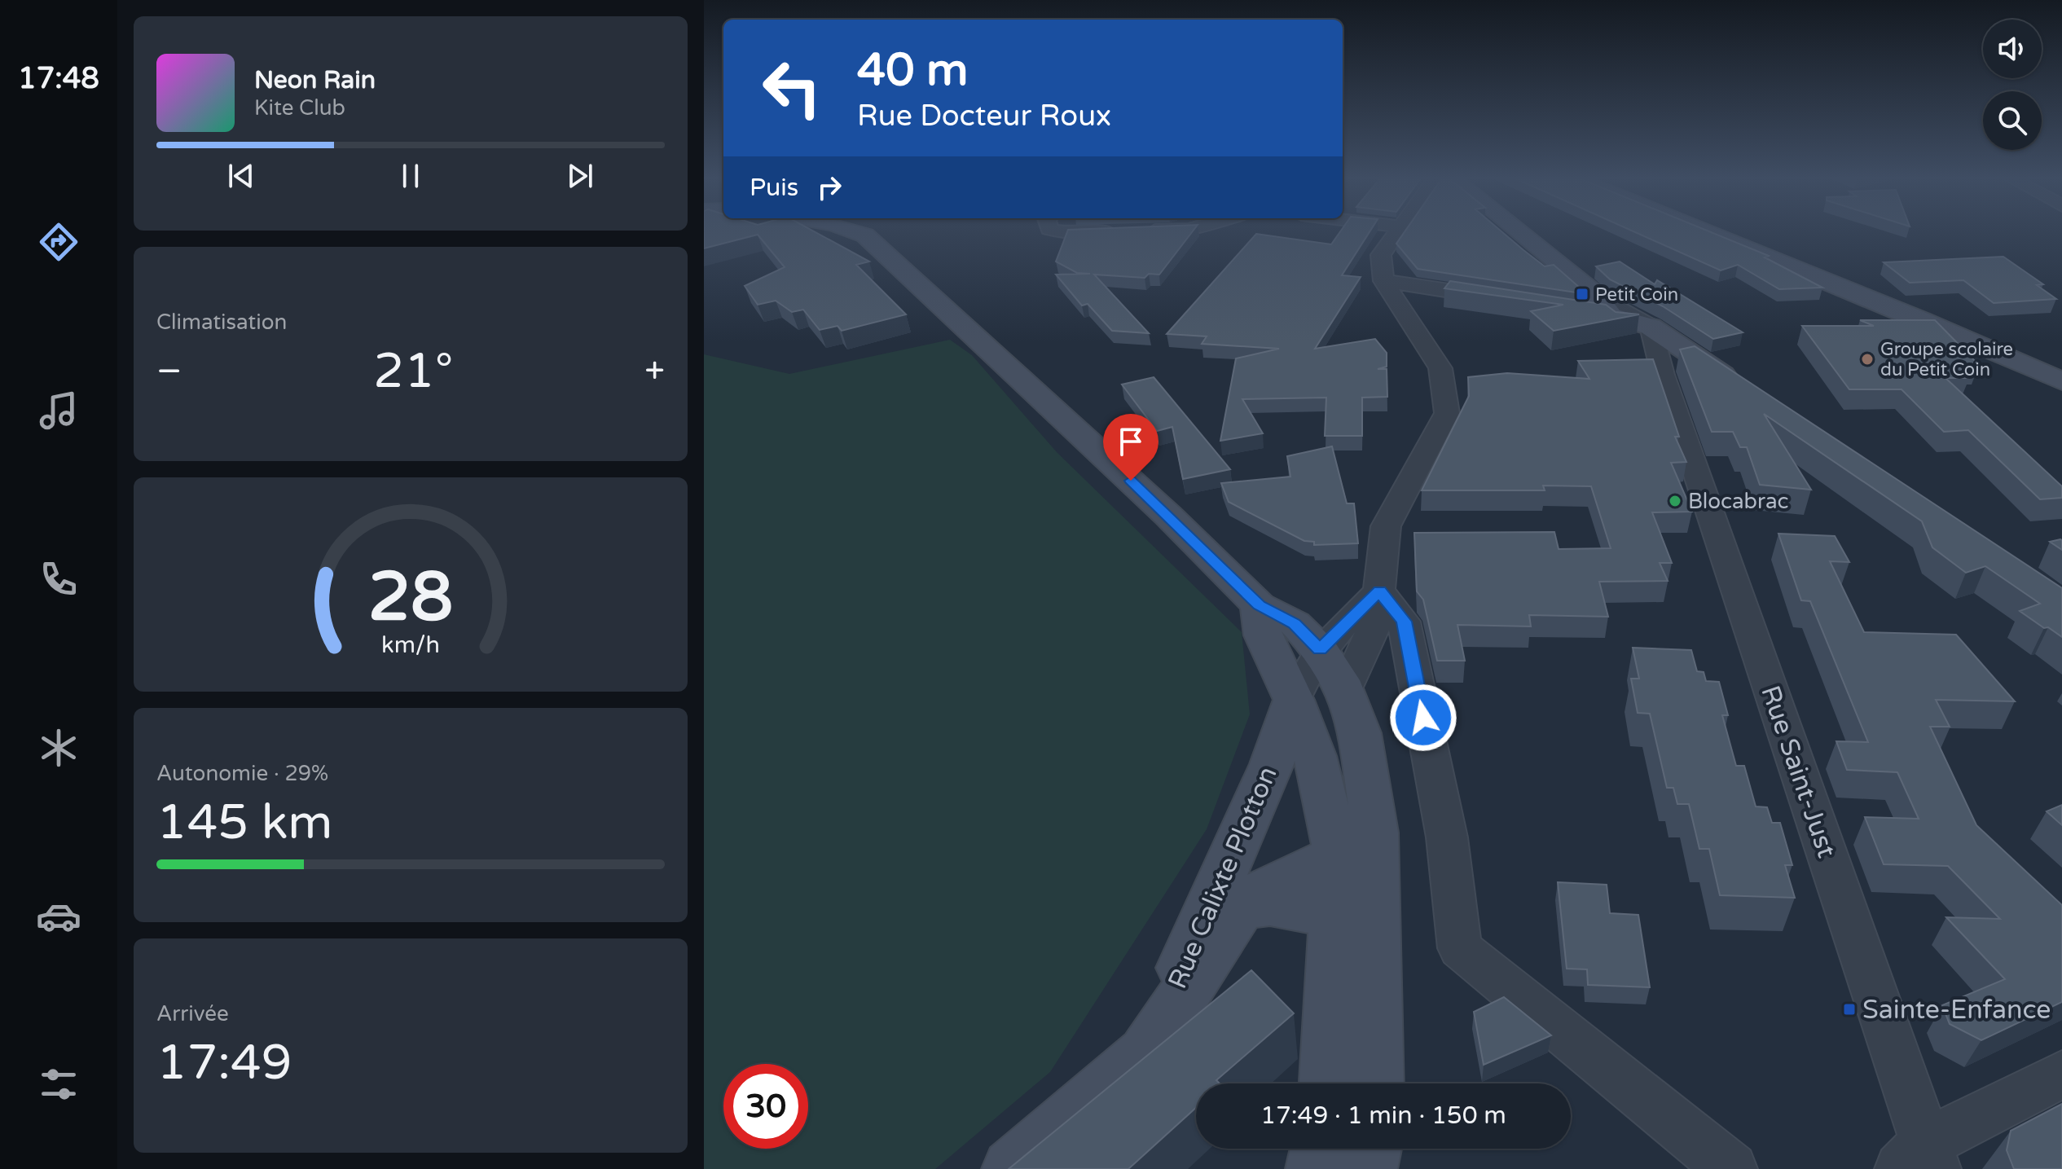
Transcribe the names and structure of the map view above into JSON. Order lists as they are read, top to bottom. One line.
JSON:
{"streets":{"main road":["Rue Calixte Plotton"],"street":["Rue Saint-Just"]},"places":{"transit":["Petit Coin","Sainte-Enfance"],"other":["Groupe scolaire du Petit Coin","Blocabrac"]},"page":{"tabs":"17:48","turn":["40 m","Rue Docteur Roux"],"song":["Neon Rain","Kite Club"],"then":"Puis","tile":["Climatisation",["Autonomie · 29%","145 km"],["Arrivée","17:49"]],"heat":["−","21°","+"],"limit":"30","trip":"17:49 · 1 min · 150 m","gauge":["28","km/h"]}}
